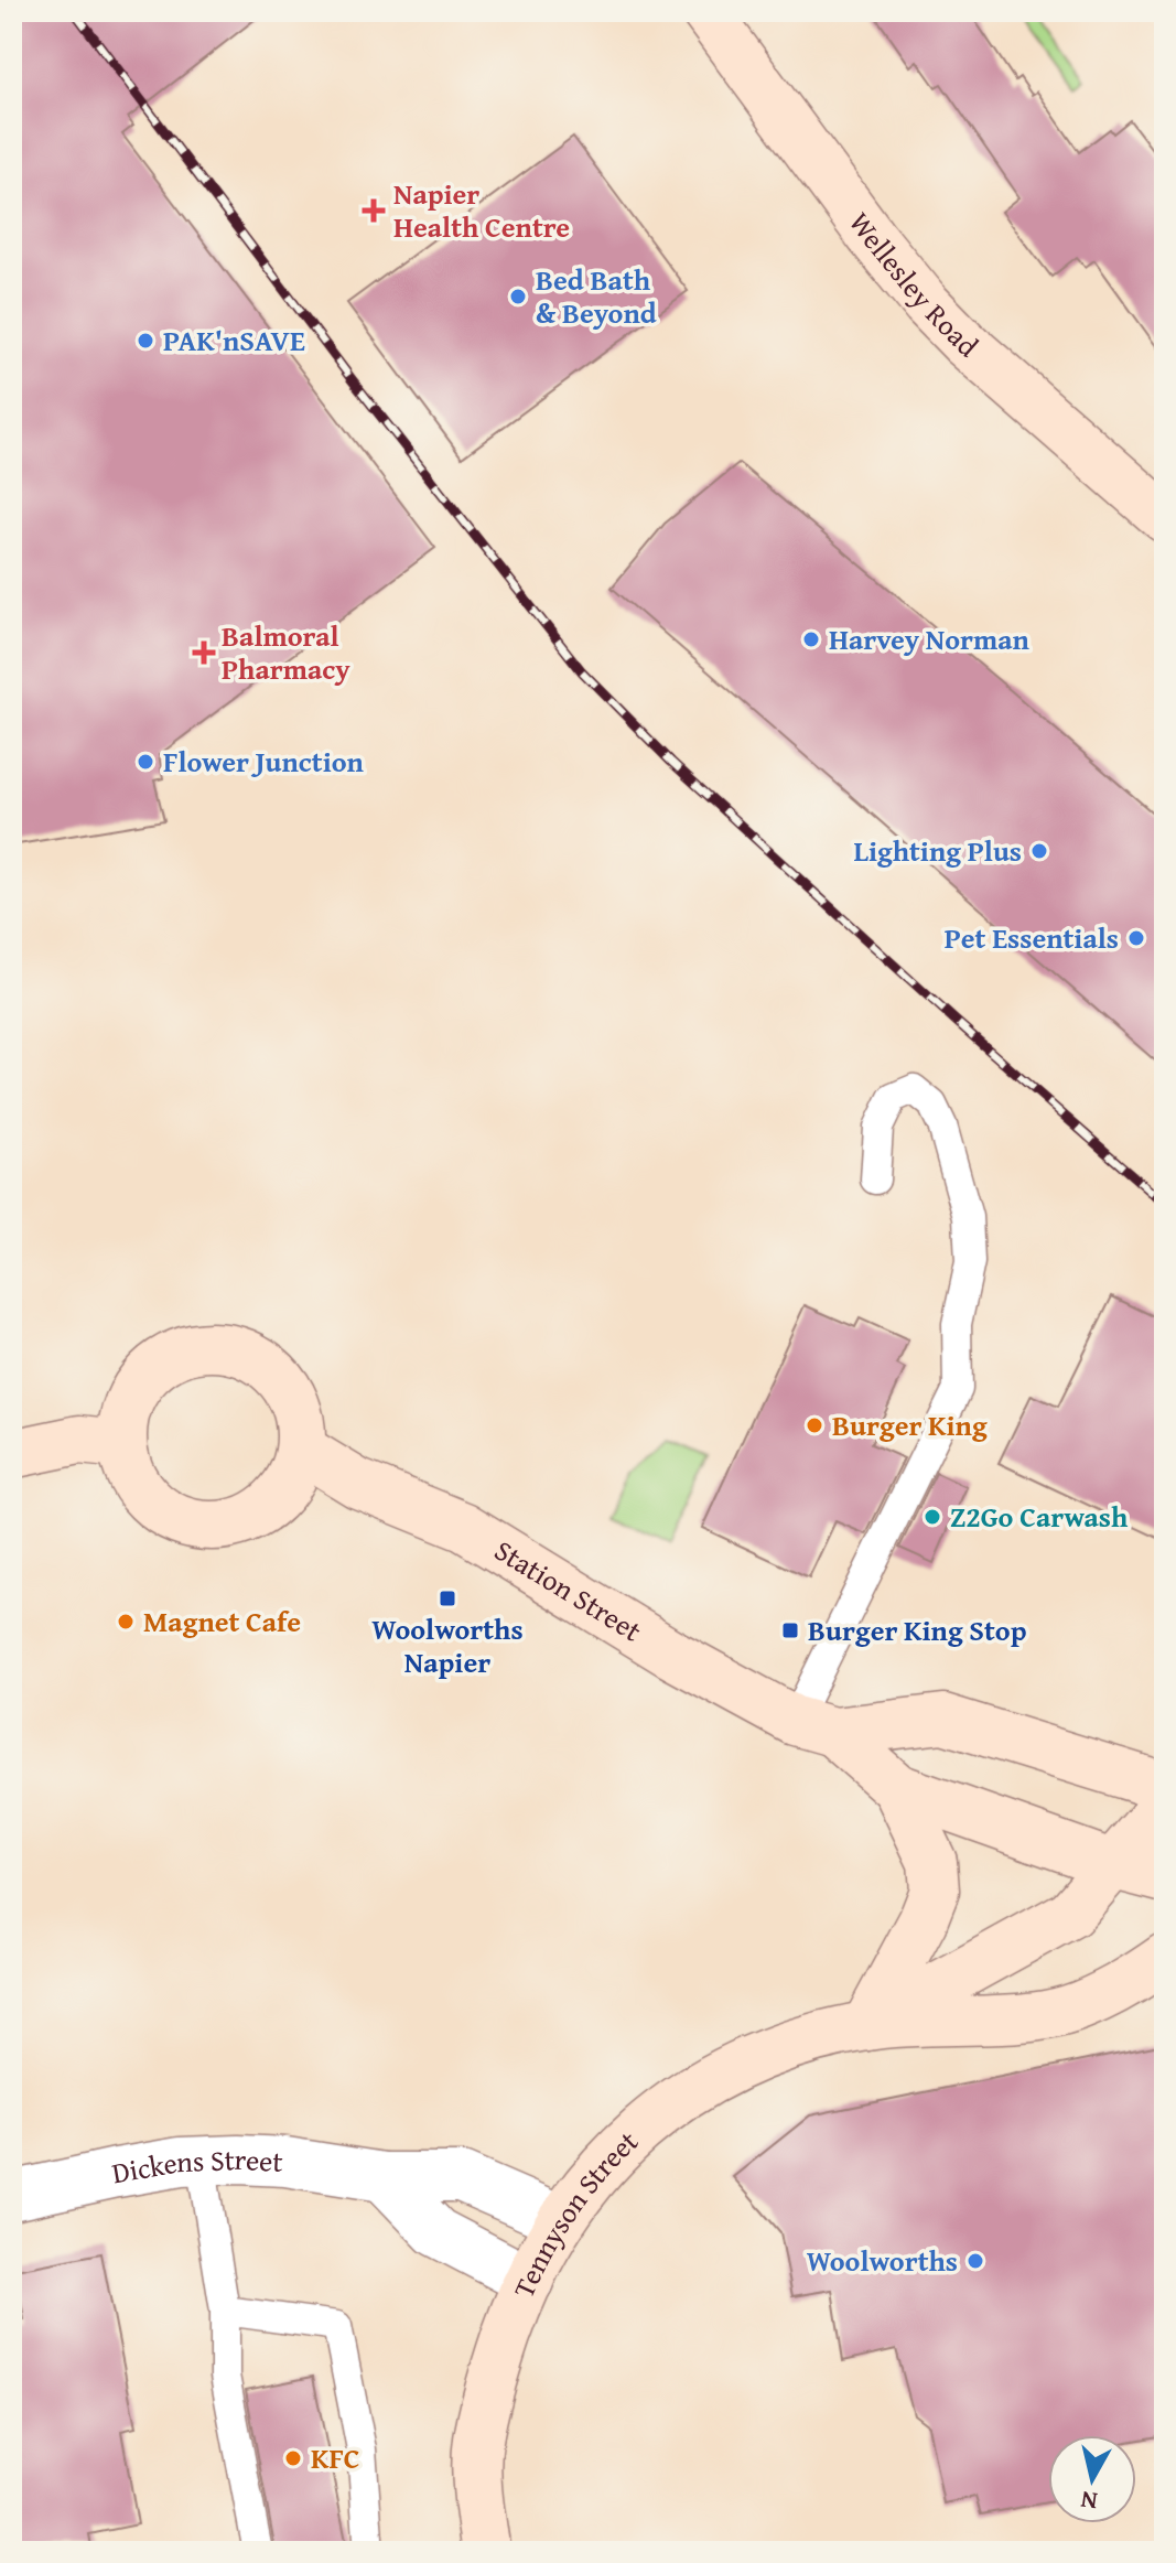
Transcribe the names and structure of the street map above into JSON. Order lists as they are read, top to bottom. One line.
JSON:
{"streets":{"main road":["Wellesley Road","Station Street","Tennyson Street"],"street":["Dickens Street"]},"crossings":[["Station Street","Tennyson Street"],["Dickens Street","Tennyson Street"]],"places":{"health":["Napier Health Centre","Balmoral Pharmacy"],"other":["Bed Bath & Beyond","PAK'nSAVE","Harvey Norman","Flower Junction","Lighting Plus","Pet Essentials","Burger King","Z2Go Carwash","Magnet Cafe","Woolworths","KFC"],"transit":["Woolworths Napier","Burger King Stop"]},"north":"bottom"}
